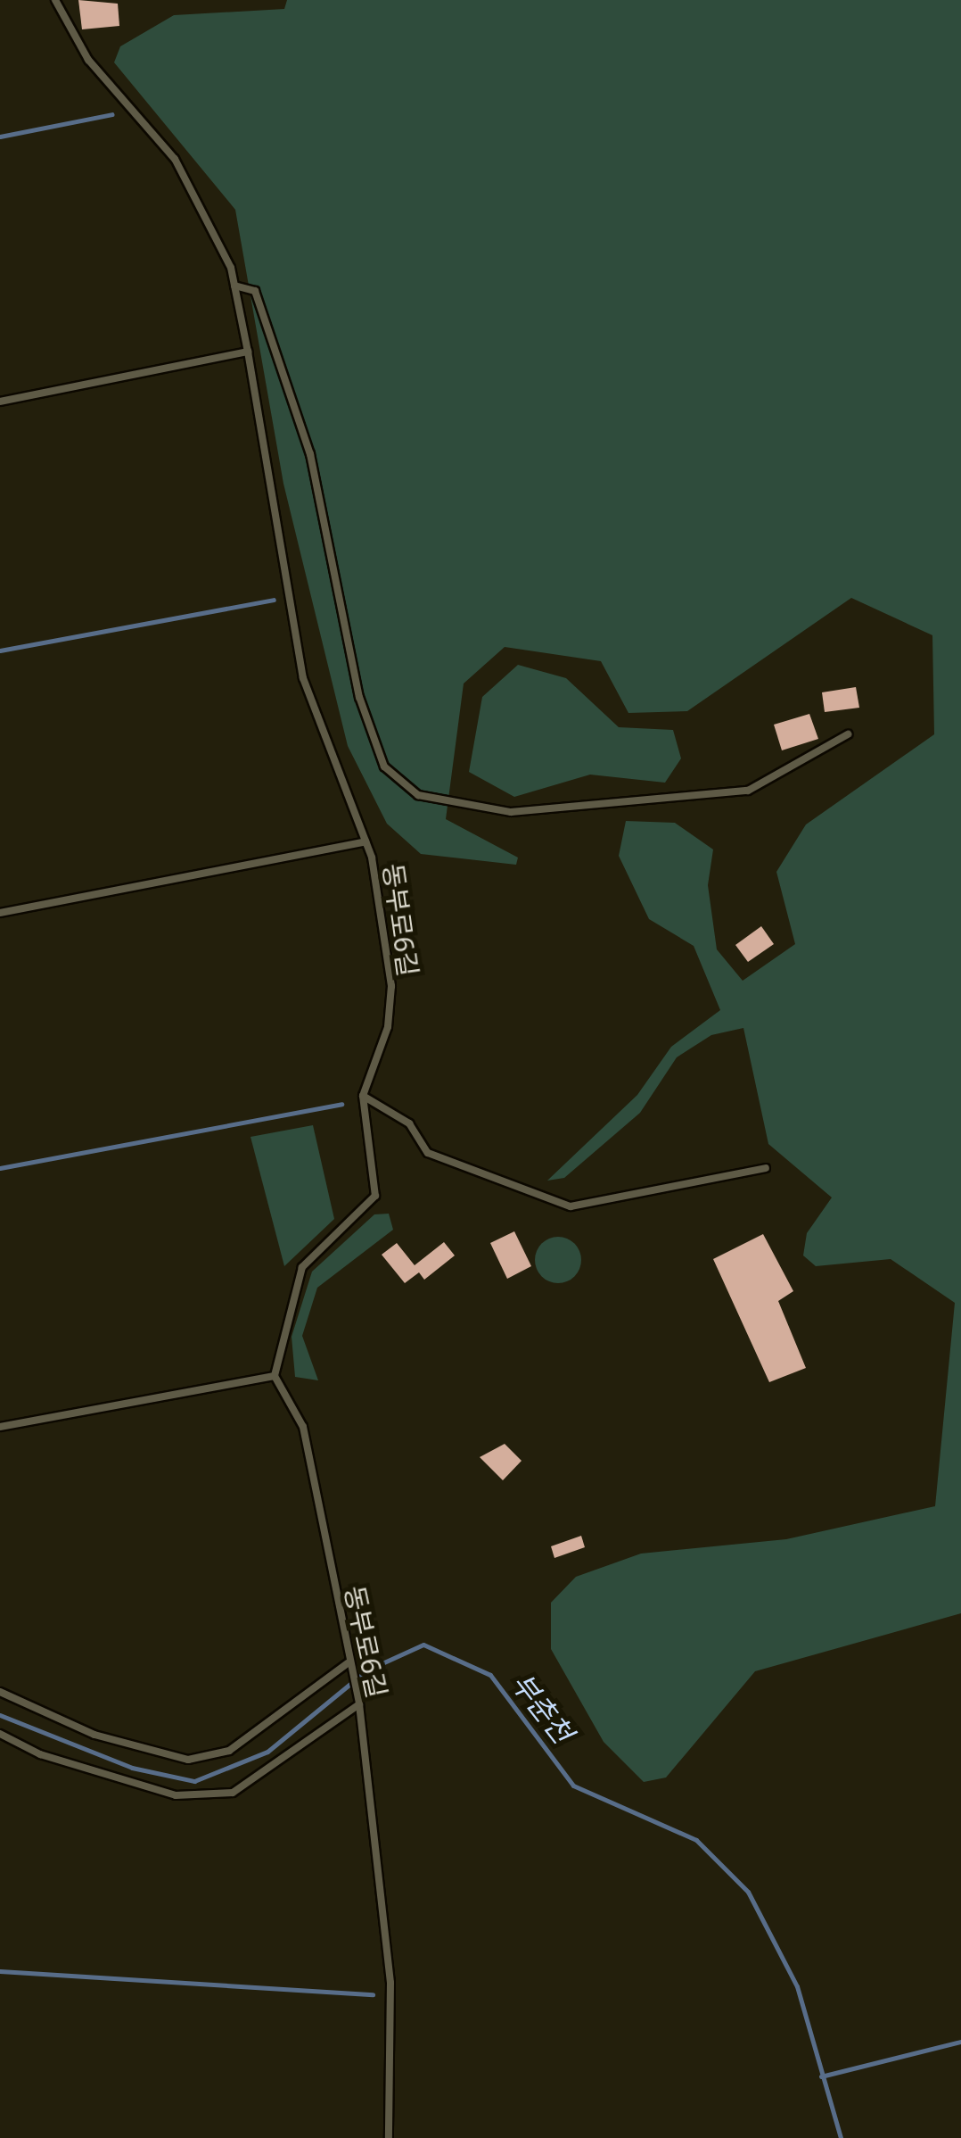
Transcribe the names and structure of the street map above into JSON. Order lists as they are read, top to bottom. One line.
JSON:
{"streets":{"lane":["동부로6길"]},"water":["부춘천"]}
